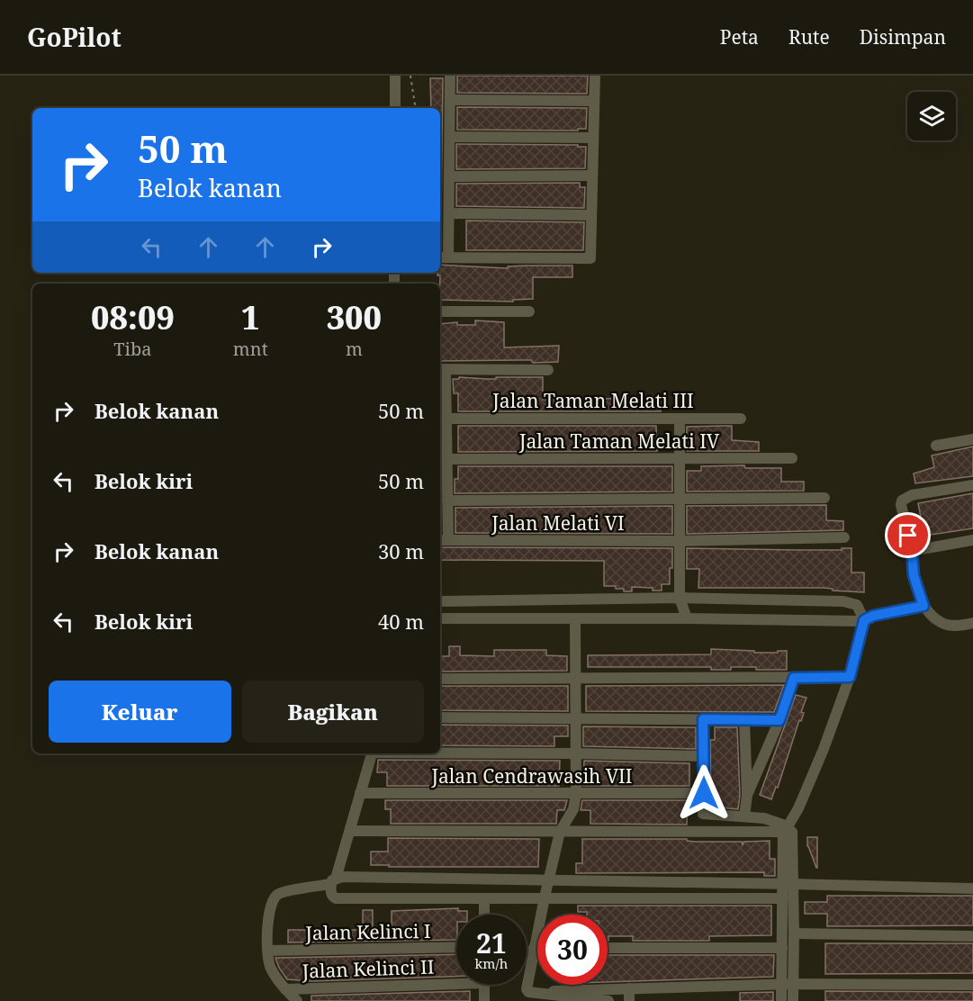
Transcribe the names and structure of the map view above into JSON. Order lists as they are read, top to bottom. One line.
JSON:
{"streets":{"street":["Jalan Taman Melati III","Jalan Taman Melati IV","Jalan Melati VI","Jalan Cendrawasih VII","Jalan Kelinci I","Jalan Kelinci II"]},"page":{"header":"GoPilot","nav":["Peta","Rute","Disimpan"],"turn":["50 m","Belok kanan"],"eta":["08:09","Tiba","1","mnt","300","m"],"list":[{"name":"Belok kanan","value":"50 m"},{"name":"Belok kiri","value":"50 m"},{"name":"Belok kanan","value":"30 m"},{"name":"Belok kiri","value":"40 m"}],"buttons":["Keluar","Bagikan"],"speed":"21 km/h","limit":"30"}}
